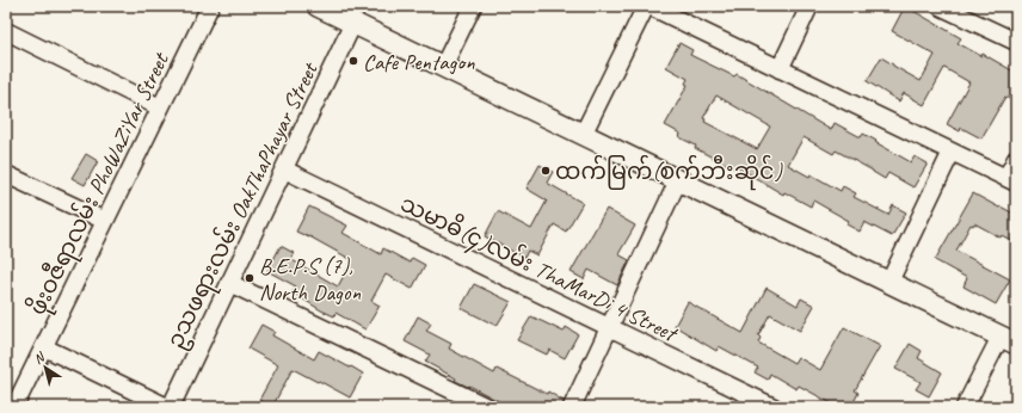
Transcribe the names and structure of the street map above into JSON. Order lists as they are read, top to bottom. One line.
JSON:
{"streets":{"street":["ဖိုးဝဇီရာလမ်း PhoWaZiYar Street","ဥသဖရားလမ်း OakThaPhayar Street","သမာဓိ(၄)လမ်း ThaMarDi 4 Street"]},"crossings":[["ဥသဖရားလမ်း OakThaPhayar Street","သမာဓိ(၄)လမ်း ThaMarDi 4 Street"]],"places":["Cafe Pentagon","ထက်မြက်(စက်ဘီးဆိုင်)","B.E.P.S (7), North Dagon"],"north":"top left"}
